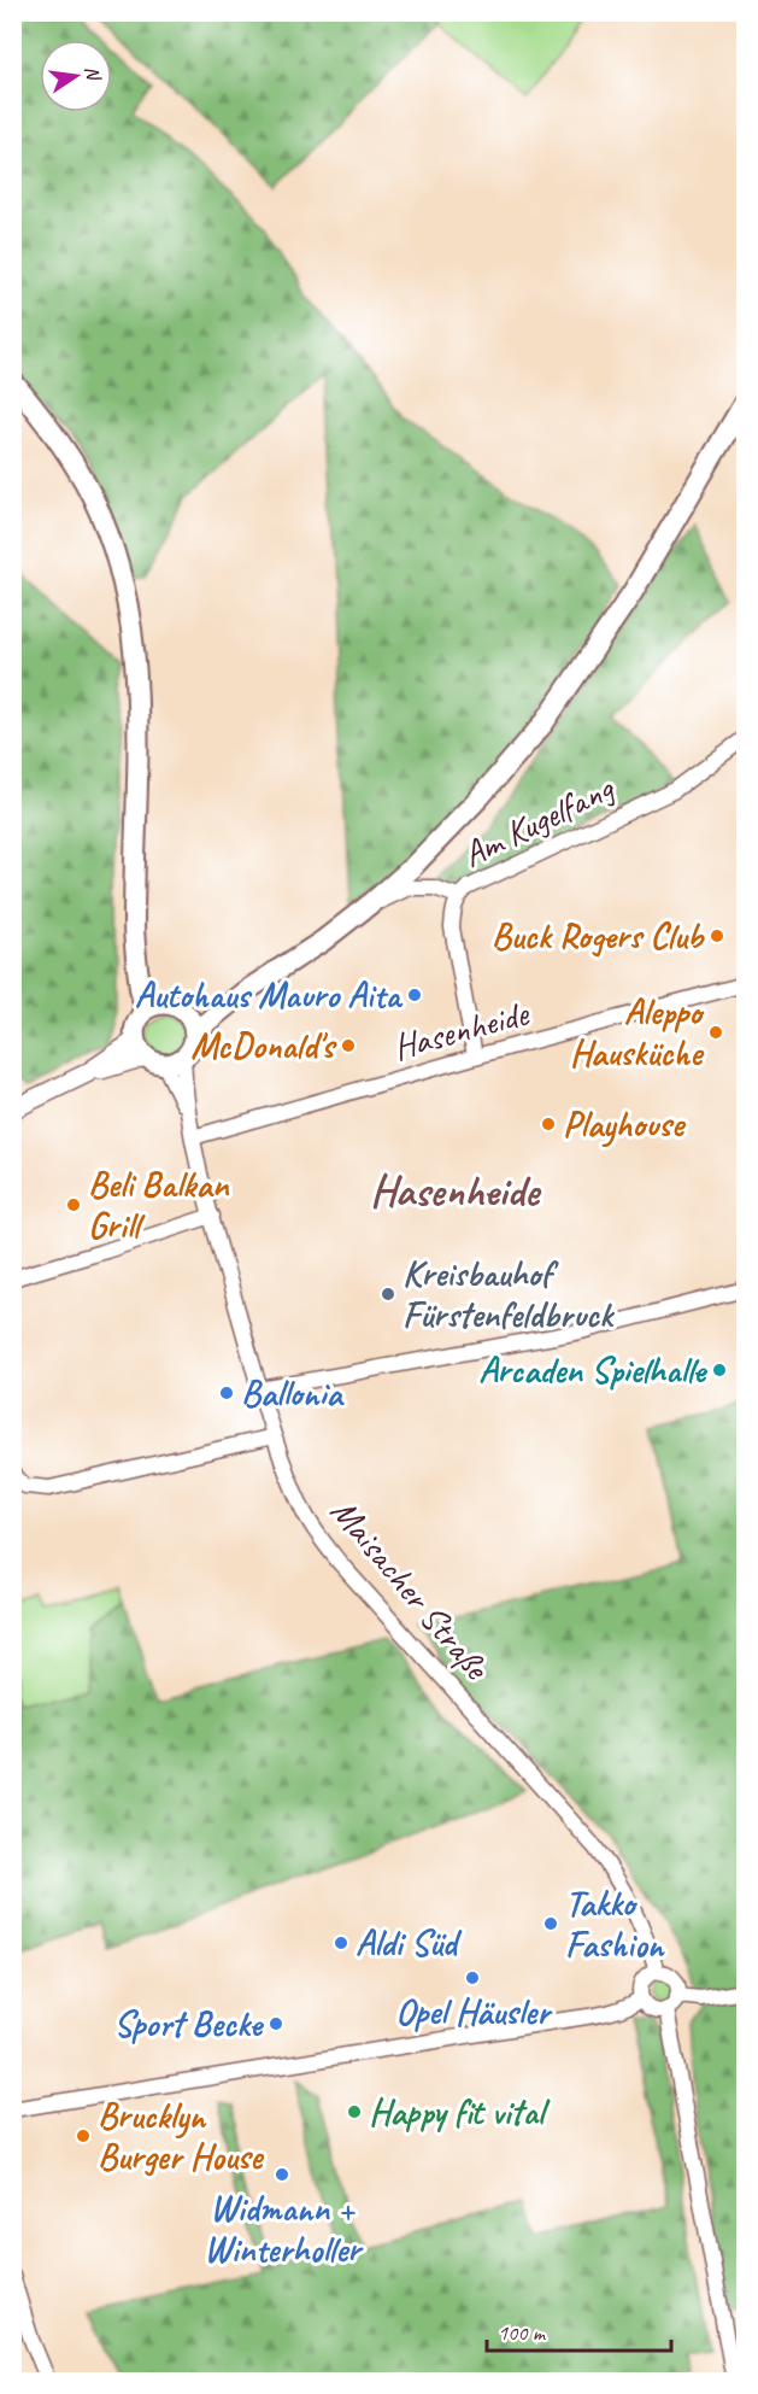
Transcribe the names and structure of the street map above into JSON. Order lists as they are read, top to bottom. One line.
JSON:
{"streets":{"street":["Am Kugelfang","Hasenheide","Maisacher Straße"]},"crossings":[["Am Kugelfang","Hasenheide"],["Hasenheide","Maisacher Straße"]],"districts":["Hasenheide"],"places":["Buck Rogers Club","Autohaus Mauro Aita","Aleppo Hausküche","McDonald's","Playhouse","Beli Balkan Grill","Kreisbauhof Fürstenfeldbruck","Arcaden Spielhalle","Ballonia","Takko Fashion","Aldi Süd","Opel Häusler","Sport Becke","Happy fit vital","Brucklyn Burger House","Widmann + Winterholler"],"scale_bar":"100 m","north":"right"}
